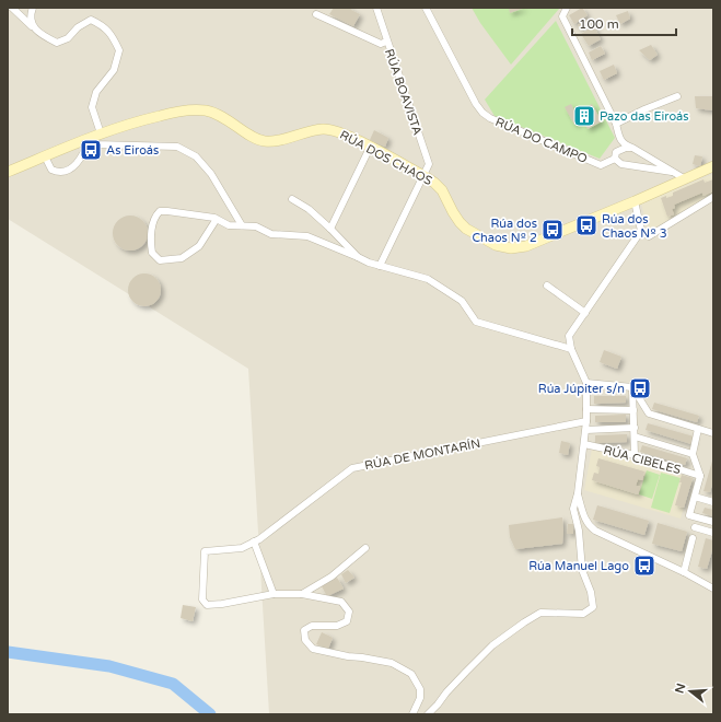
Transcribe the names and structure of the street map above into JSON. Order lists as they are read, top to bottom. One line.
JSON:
{"streets":{"street":["RÚA BOAVISTA","RÚA DO CAMPO","RÚA DOS CHAOS","RÚA DE MONTARÍN","RÚA CIBELES"]},"crossings":[["RÚA BOAVISTA","RÚA DOS CHAOS"]],"places":{"building":["Pazo das Eiroás"],"bus stop":["As Eiroás","Rúa dos Chaos Nº 3","Rúa dos Chaos Nº 2","Rúa Júpiter s/n","Rúa Manuel Lago"]},"scale_bar":"100 m","north":"left"}
